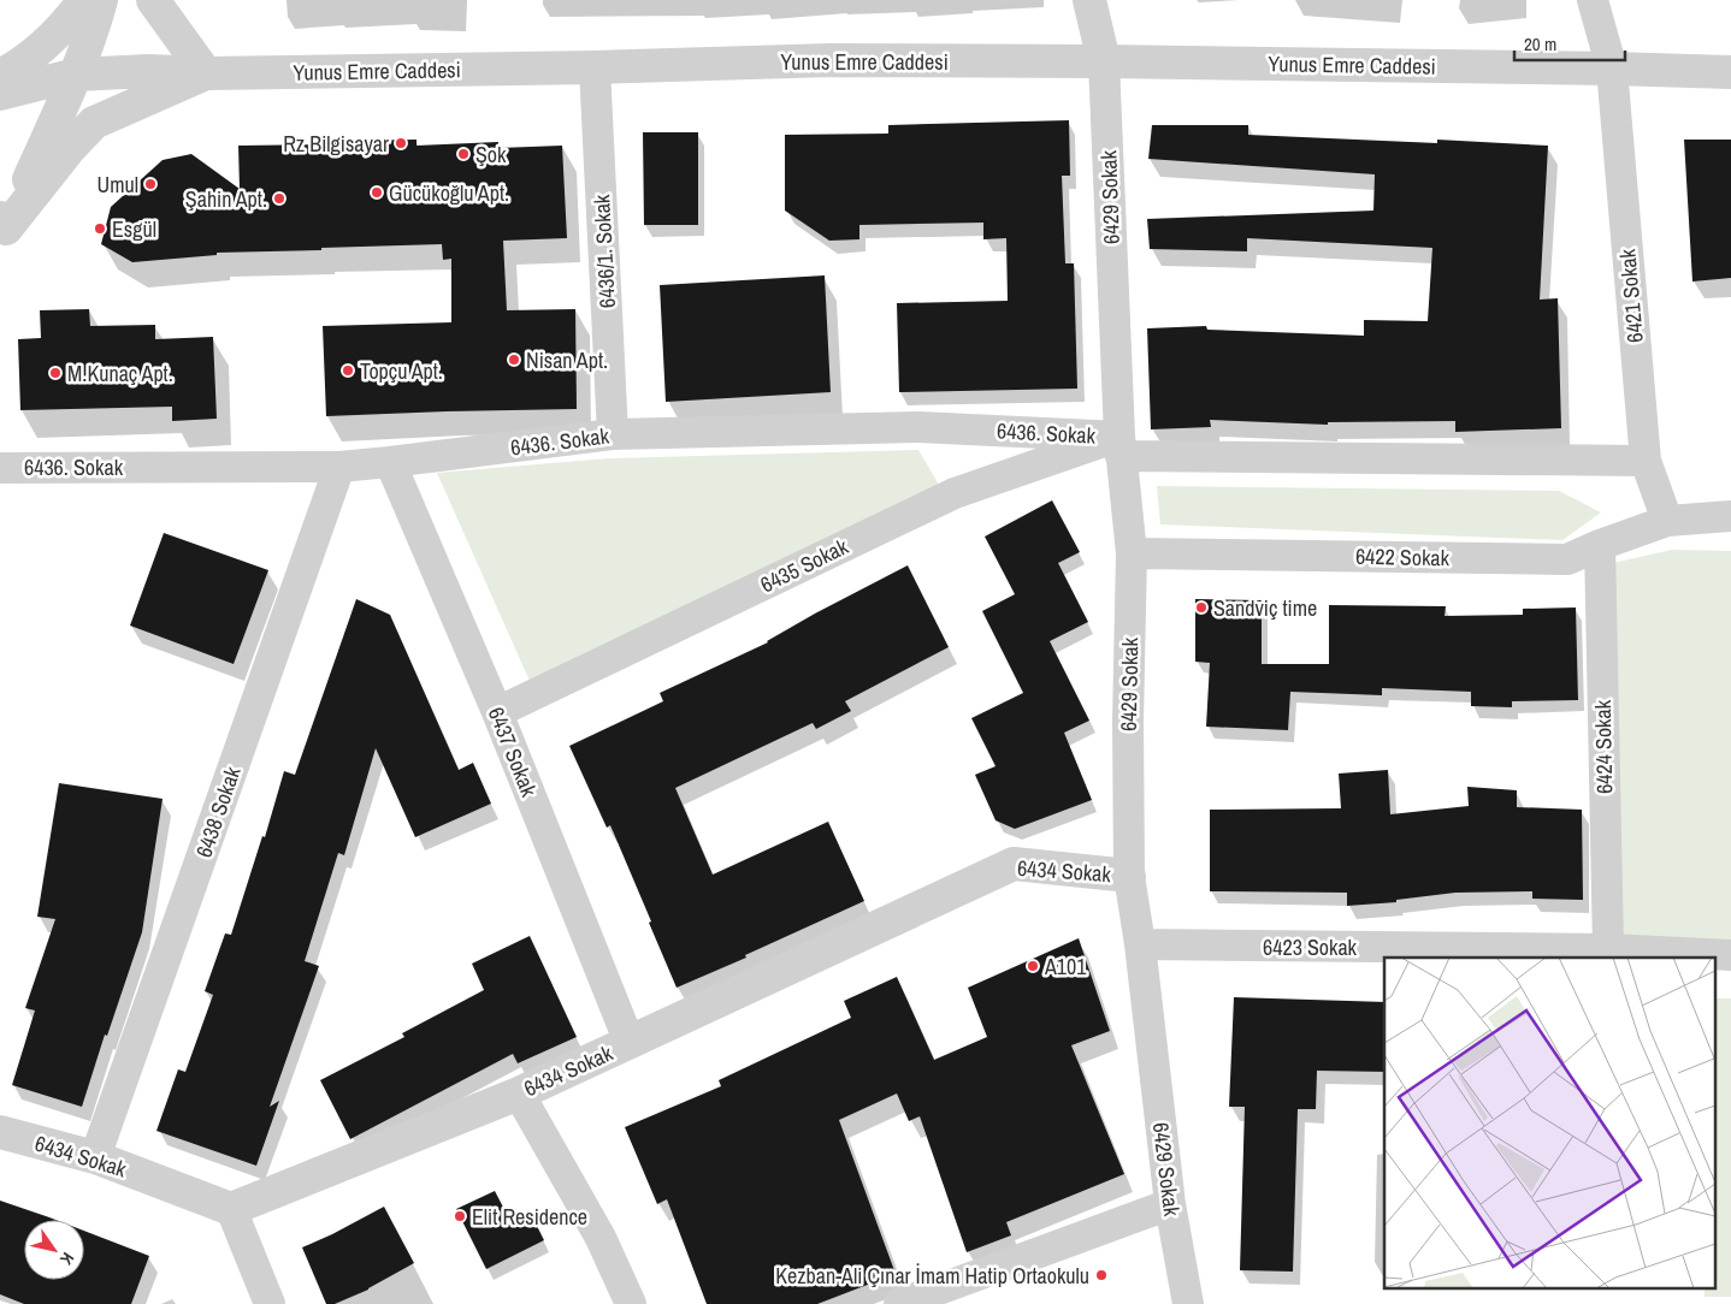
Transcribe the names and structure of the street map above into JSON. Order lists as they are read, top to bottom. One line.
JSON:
{"streets":{"street":["Yunus Emre Caddesi","6429 Sokak","6436/1. Sokak","6421 Sokak","6436. Sokak","6422 Sokak","6435 Sokak","6424 Sokak","6437 Sokak","6438 Sokak","6434 Sokak","6423 Sokak"]},"crossings":[["Yunus Emre Caddesi","6429 Sokak"],["Yunus Emre Caddesi","6436/1. Sokak"],["Yunus Emre Caddesi","6421 Sokak"],["6429 Sokak","6436. Sokak"],["6429 Sokak","6422 Sokak"],["6429 Sokak","6435 Sokak"],["6429 Sokak","6434 Sokak"],["6429 Sokak","6423 Sokak"],["6436/1. Sokak","6436. Sokak"],["6421 Sokak","6422 Sokak"],["6436. Sokak","6435 Sokak"],["6436. Sokak","6437 Sokak"],["6436. Sokak","6438 Sokak"],["6422 Sokak","6424 Sokak"],["6435 Sokak","6437 Sokak"],["6424 Sokak","6423 Sokak"],["6437 Sokak","6434 Sokak"],["6438 Sokak","6434 Sokak"]],"places":["Rz Bilgisayar","Şok","Umul","Gücükoğlu Apt.","Şahin Apt.","Esgül","Nisan Apt.","Topçu Apt.","M.Kunaç Apt.","Sandviç time","A101","Elit Residence","Kezban-Ali Çınar İmam Hatip Ortaokulu"],"scale_bar":"20 m","north":"bottom right"}
